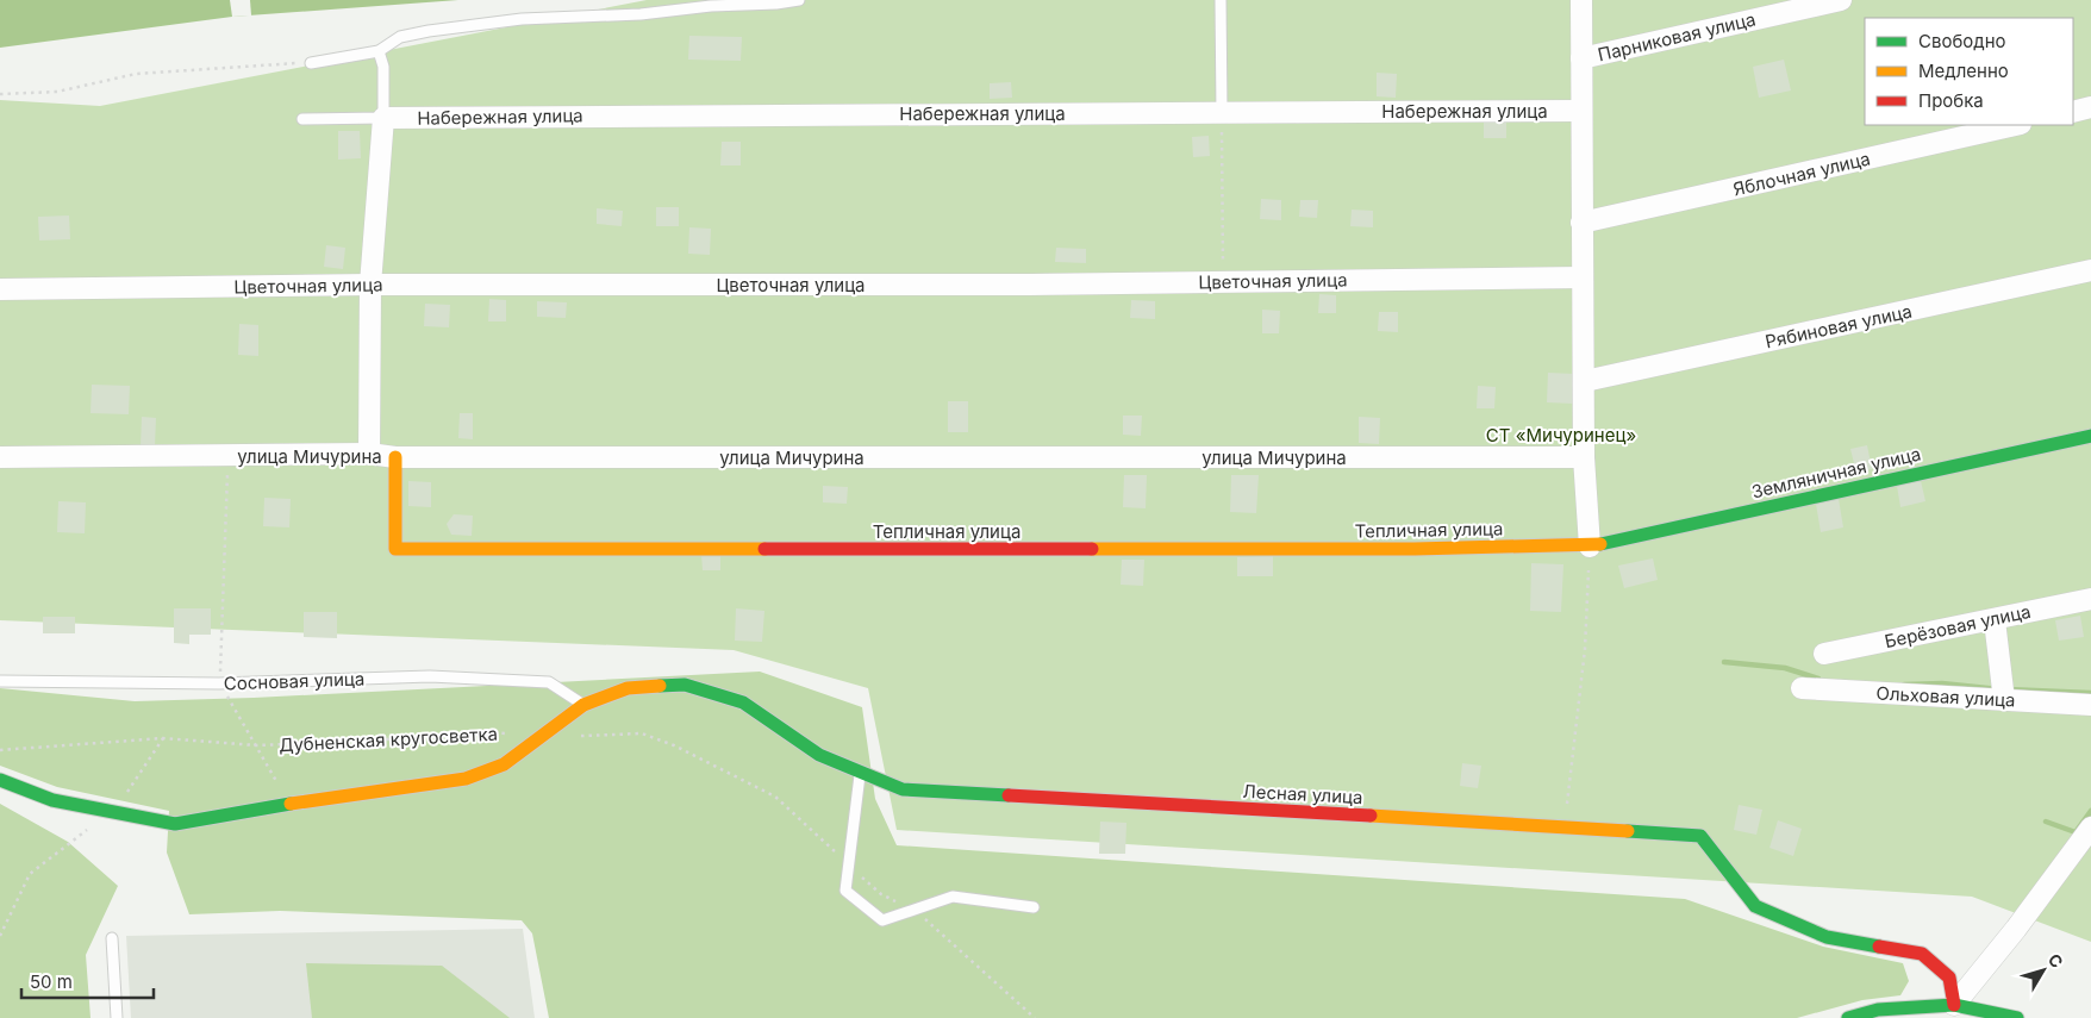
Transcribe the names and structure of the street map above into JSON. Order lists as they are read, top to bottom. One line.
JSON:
{"streets":{"street":["Парниковая улица","Набережная улица","Яблочная улица","Цветочная улица","Рябиновая улица","улица Мичурина","Земляничная улица","Тепличная улица","Берёзовая улица","Ольховая улица","Лесная улица"],"lane":["Сосновая улица"],"path":["Дубненская кругосветка"]},"crossings":[["улица Мичурина","Тепличная улица"],["Земляничная улица","Тепличная улица"],["Сосновая улица","Лесная улица"]],"parks":["СТ «Мичуринец»"],"legend":["Свободно","Медленно","Пробка"],"scale_bar":"50 m","north":"top right"}
